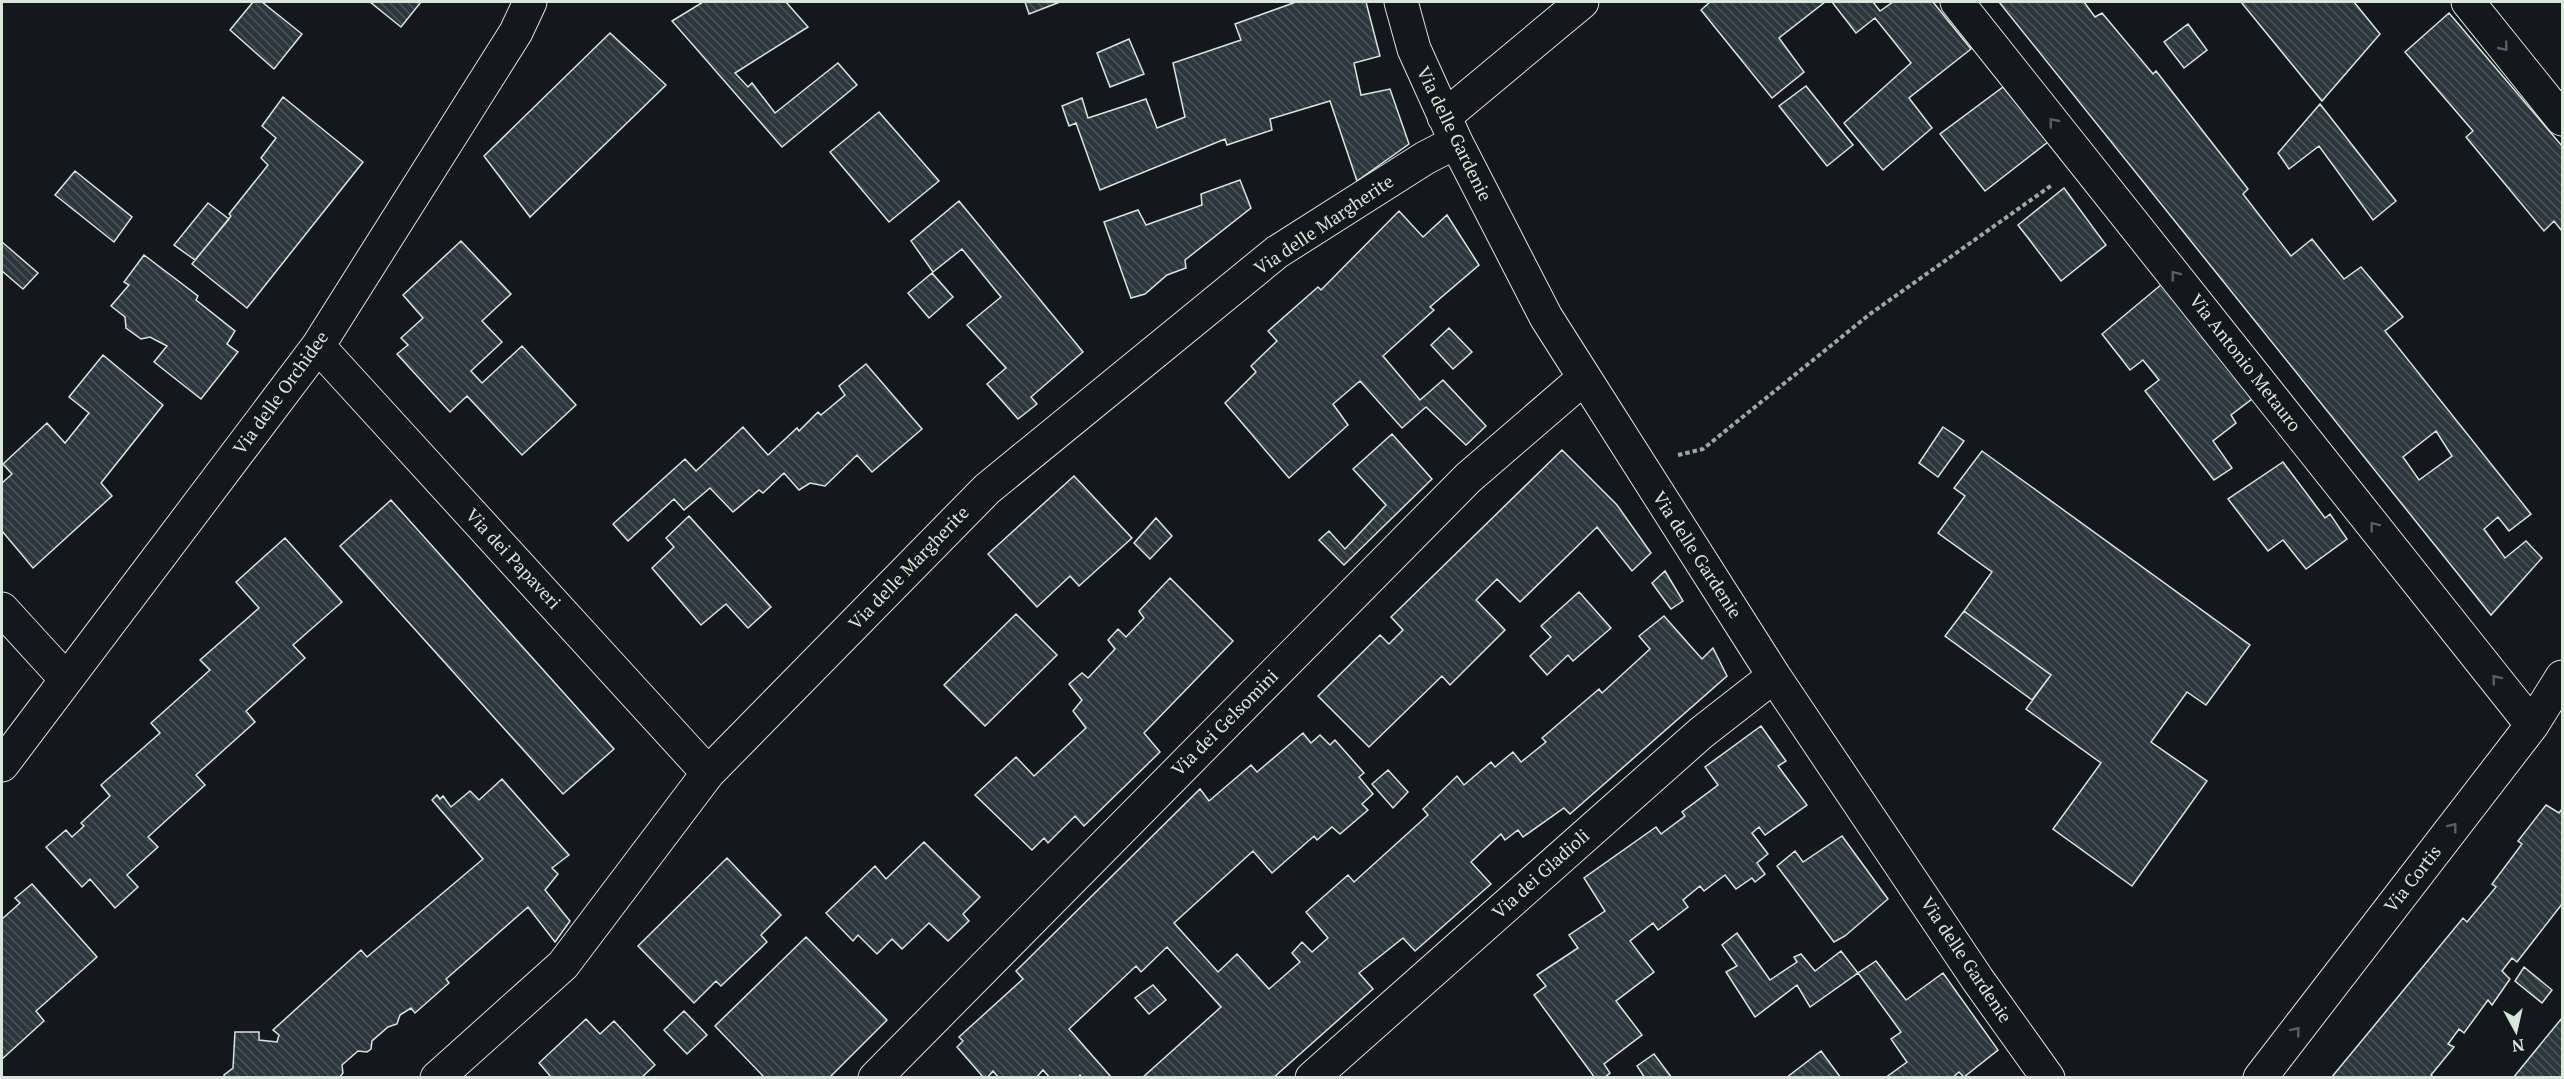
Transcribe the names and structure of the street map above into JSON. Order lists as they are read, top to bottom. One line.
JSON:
{"streets":{"street":["Via delle Gardenie","Via delle Margherite","Via Antonio Metauro","Via delle Orchidee","Via dei Papaveri","Via dei Gelsomini","Via dei Gladioli","Via Cortis"]},"crossings":[["Via delle Gardenie","Via delle Margherite"],["Via delle Gardenie","Via dei Gelsomini"],["Via delle Gardenie","Via dei Gladioli"],["Via delle Margherite","Via dei Papaveri"],["Via Antonio Metauro","Via Cortis"],["Via delle Orchidee","Via dei Papaveri"]],"one_way":["Via Antonio Metauro","Via Cortis"],"north":"bottom"}
